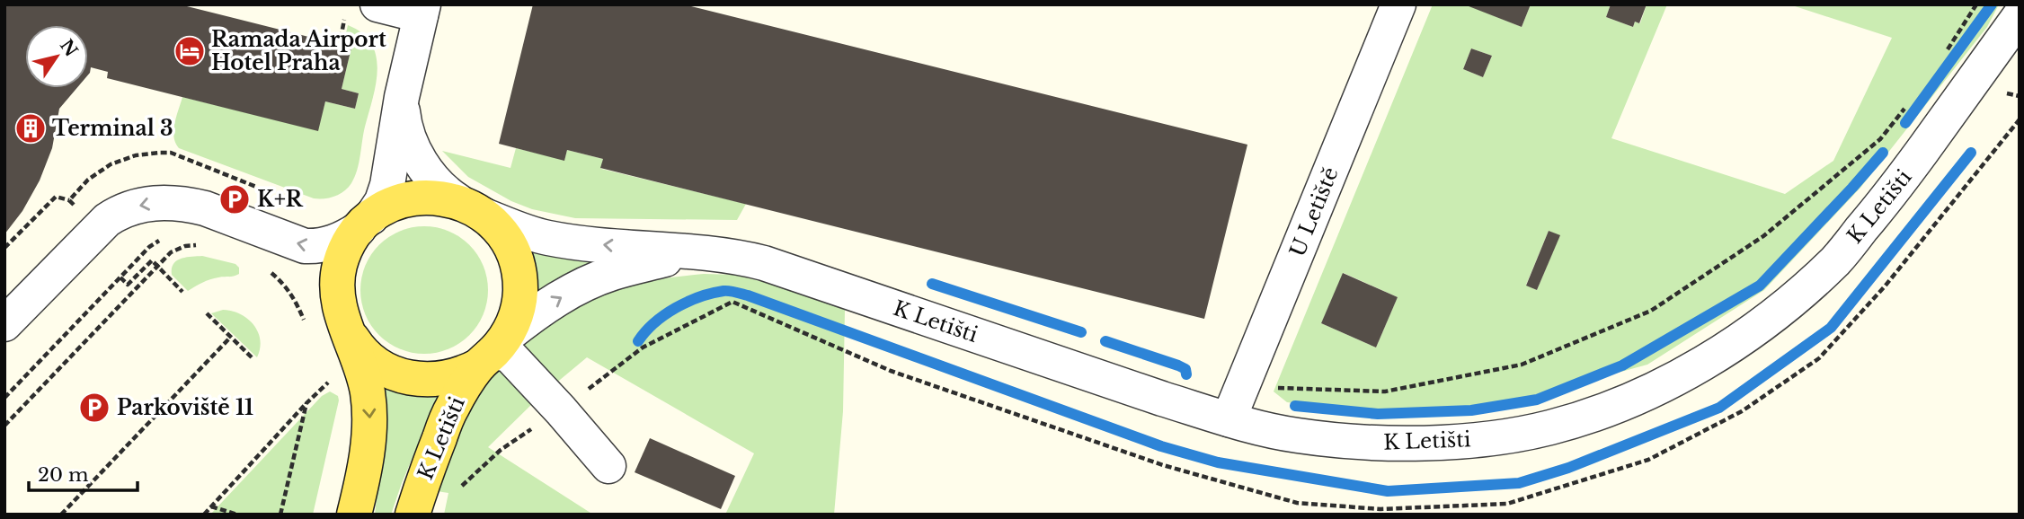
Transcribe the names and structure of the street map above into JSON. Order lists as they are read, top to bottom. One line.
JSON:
{"streets":{"main road":["K Letišti"],"street":["U Letiště"]},"crossings":[["K Letišti","U Letiště"]],"places":{"hotel":["Ramada Airport Hotel Praha"],"building":["Terminal 3"],"parking":["K+R","Parkoviště 11"]},"scale_bar":"20 m","north":"top right"}
